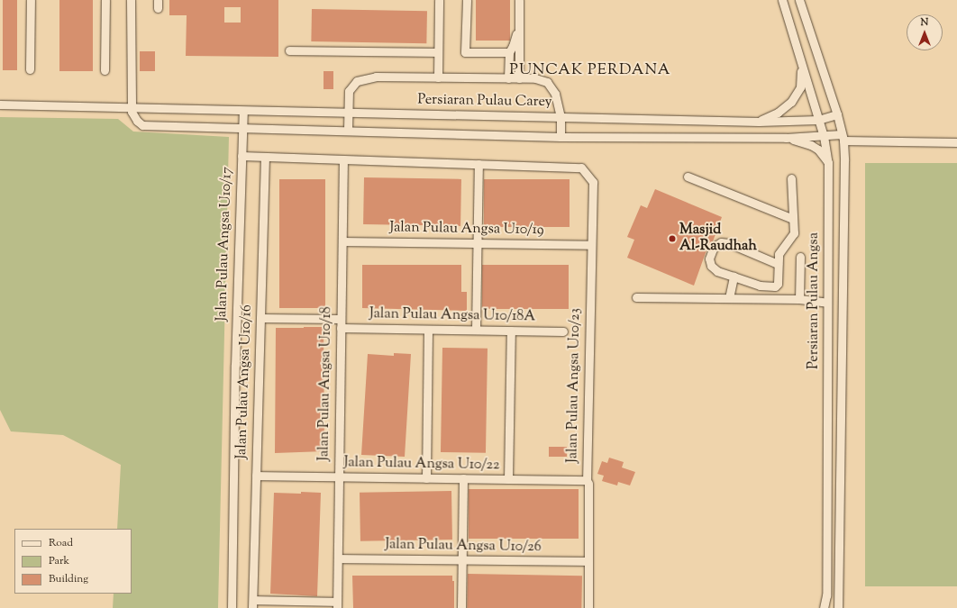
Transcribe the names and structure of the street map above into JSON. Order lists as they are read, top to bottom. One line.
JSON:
{"streets":{"street":["Persiaran Pulau Carey","Jalan Pulau Angsa U10/19","Jalan Pulau Angsa U10/17","Persiaran Pulau Angsa","Jalan Pulau Angsa U10/18A","Jalan Pulau Angsa U10/16","Jalan Pulau Angsa U10/18","Jalan Pulau Angsa U10/23","Jalan Pulau Angsa U10/22","Jalan Pulau Angsa U10/26"]},"crossings":[["Persiaran Pulau Carey","Persiaran Pulau Angsa"],["Jalan Pulau Angsa U10/19","Jalan Pulau Angsa U10/18"],["Jalan Pulau Angsa U10/19","Jalan Pulau Angsa U10/23"],["Jalan Pulau Angsa U10/17","Jalan Pulau Angsa U10/16"],["Jalan Pulau Angsa U10/17","Jalan Pulau Angsa U10/18"],["Jalan Pulau Angsa U10/17","Jalan Pulau Angsa U10/23"],["Jalan Pulau Angsa U10/18A","Jalan Pulau Angsa U10/18"],["Jalan Pulau Angsa U10/16","Jalan Pulau Angsa U10/22"],["Jalan Pulau Angsa U10/18","Jalan Pulau Angsa U10/22"],["Jalan Pulau Angsa U10/18","Jalan Pulau Angsa U10/26"],["Jalan Pulau Angsa U10/23","Jalan Pulau Angsa U10/22"],["Jalan Pulau Angsa U10/23","Jalan Pulau Angsa U10/26"]],"districts":["PUNCAK PERDANA"],"places":["Masjid Al-Raudhah"],"legend":["Road","Park","Building"],"north":"top"}
